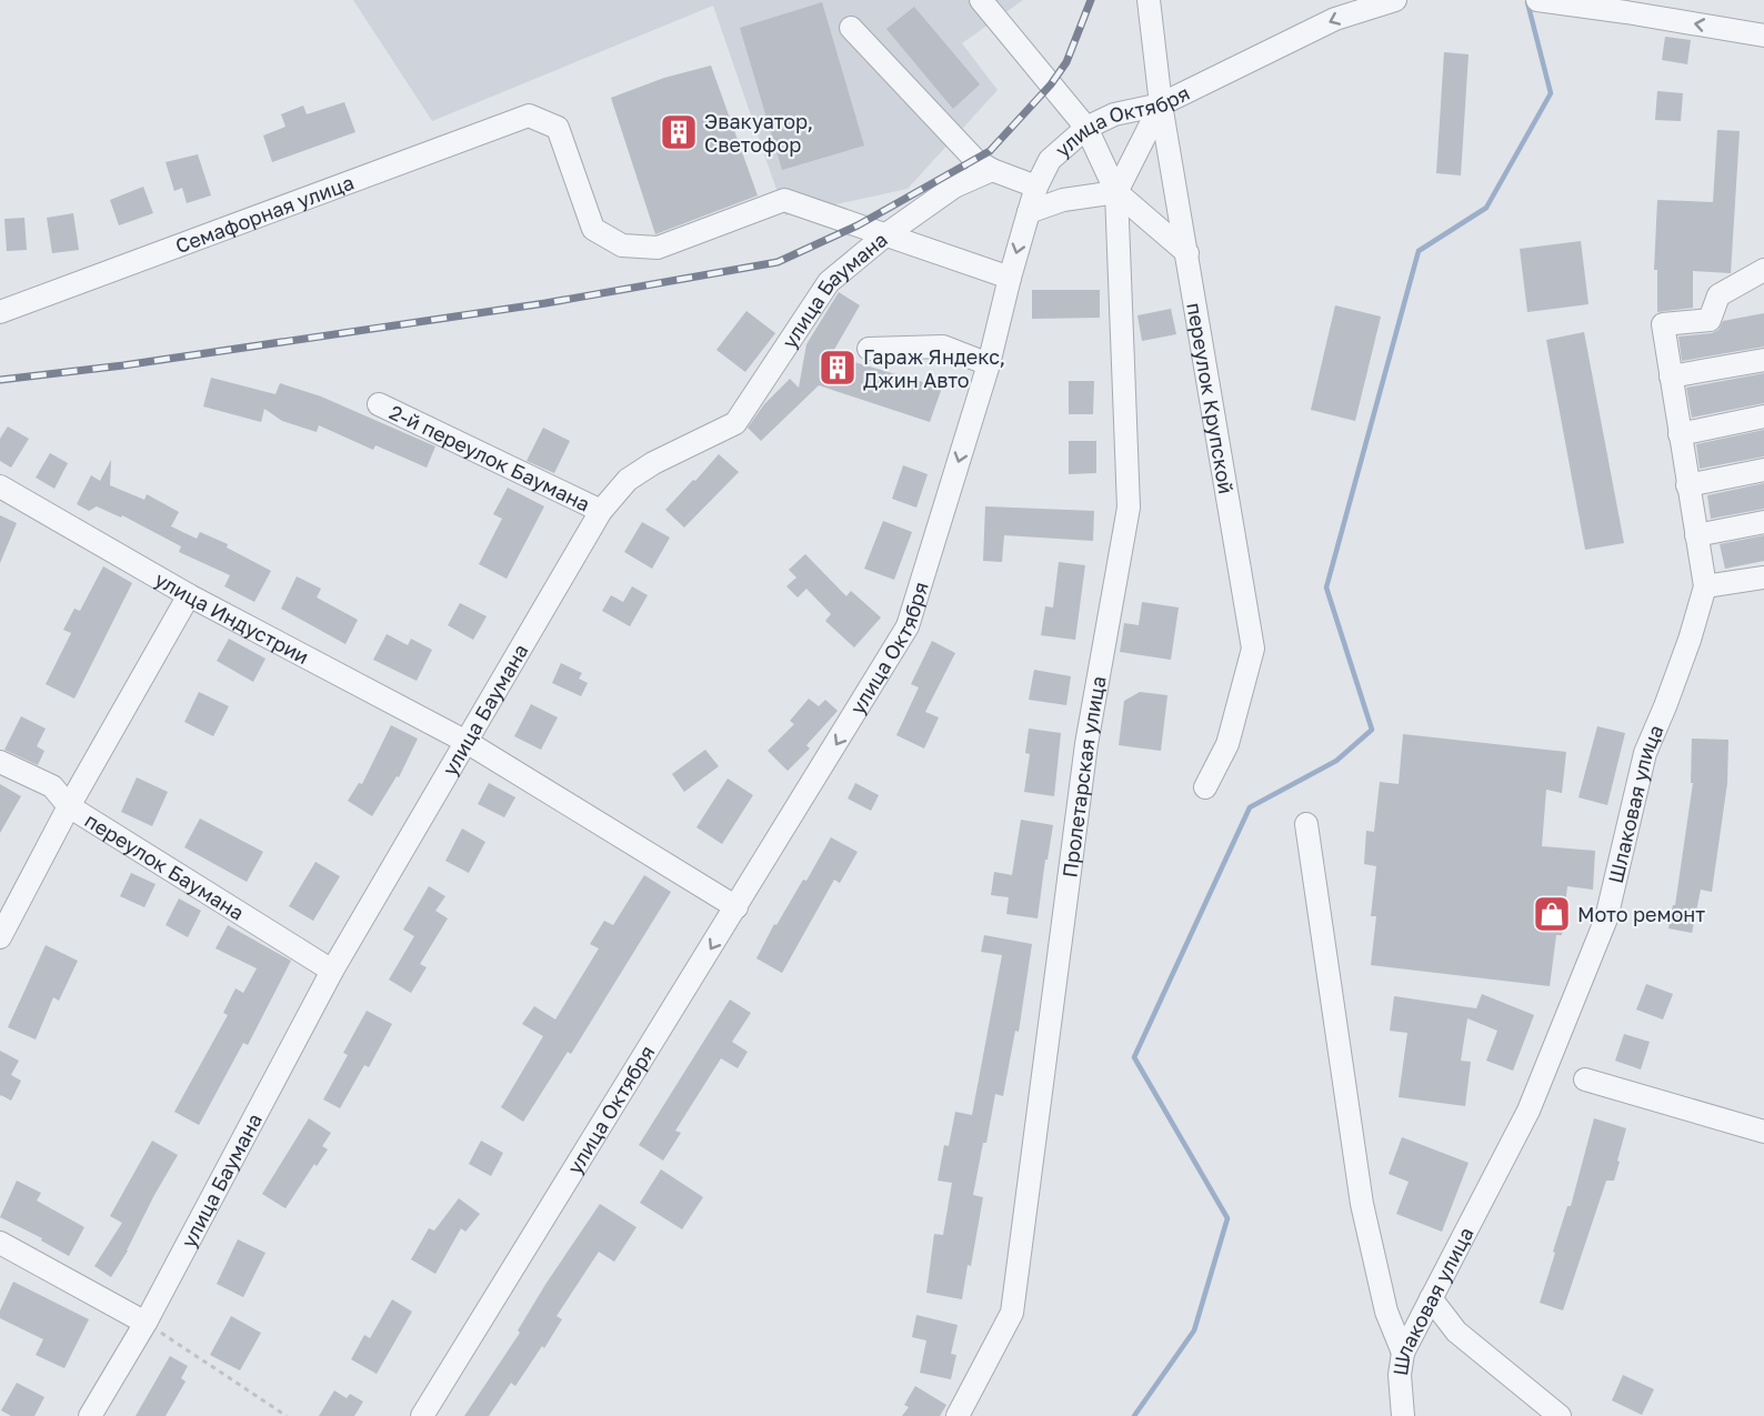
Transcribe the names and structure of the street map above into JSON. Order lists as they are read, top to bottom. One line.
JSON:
{"streets":{"street":["улица Октября","Семафорная улица","улица Баумана","переулок Крупской","2-й переулок Баумана","улица Индустрии","Пролетарская улица","Шлаковая улица","переулок Баумана"]},"crossings":[["улица Октября","переулок Крупской"],["улица Октября","улица Индустрии"],["улица Октября","Пролетарская улица"],["Семафорная улица","улица Баумана"],["улица Баумана","2-й переулок Баумана"],["улица Баумана","улица Индустрии"],["улица Баумана","переулок Баумана"]],"one_way":["улица Октября"],"places":{"building":["Эвакуатор, Светофор","Гараж Яндекс, Джин Авто"],"shop":["Мото ремонт"]}}
